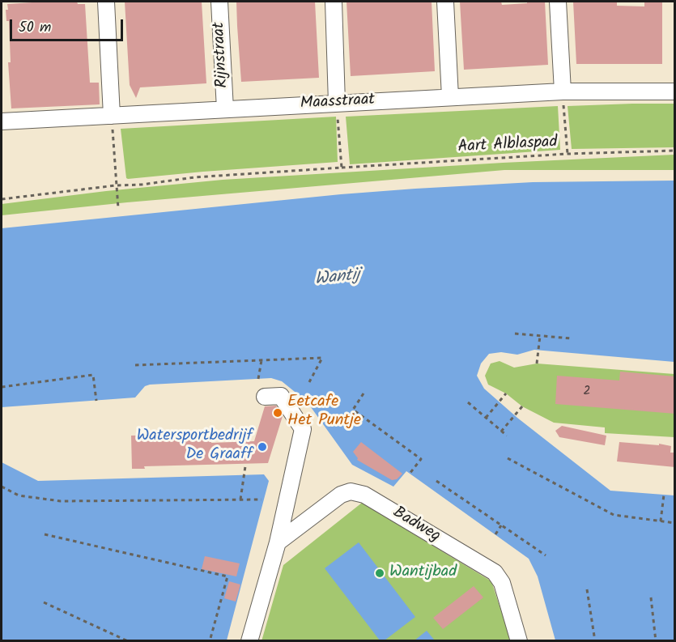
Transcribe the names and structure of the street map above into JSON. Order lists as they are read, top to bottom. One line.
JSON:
{"streets":{"street":["Rijnstraat","Maasstraat","Badweg"],"path":["Aart Alblaspad"]},"crossings":[["Rijnstraat","Maasstraat"]],"water":["Wantij"],"places":["Eetcafe Het Puntje","Watersportbedrijf De Graaff","Wantijbad"],"house_numbers":["2"],"scale_bar":"50 m"}
